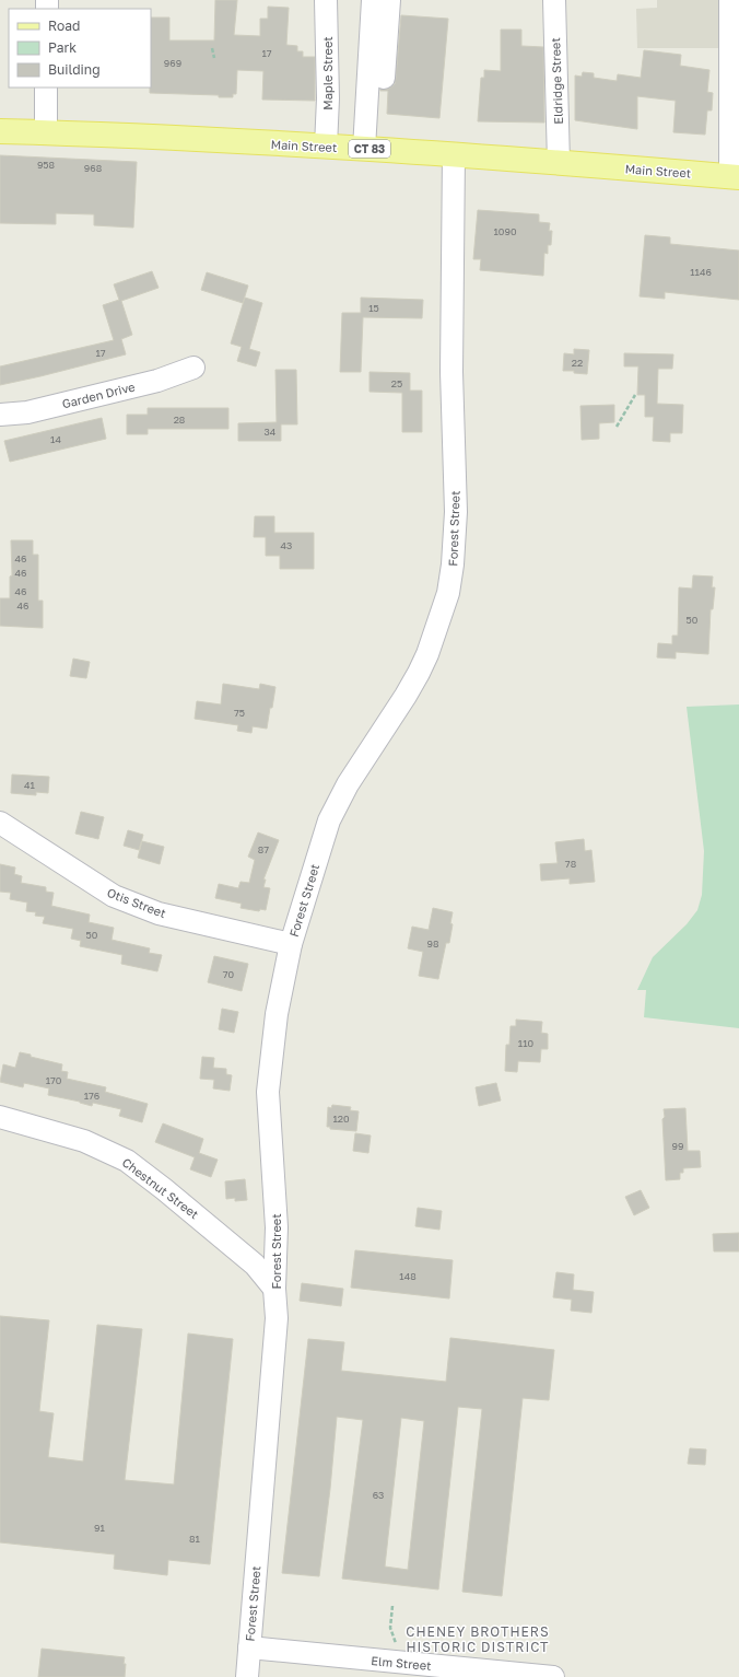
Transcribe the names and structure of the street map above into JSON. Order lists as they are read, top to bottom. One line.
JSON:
{"streets":{"main road":["Main Street","CT 83"],"street":["Maple Street","Eldridge Street","Garden Drive","Forest Street","Otis Street","Chestnut Street","Elm Street"]},"crossings":[["Maple Street","Main Street"],["Eldridge Street","Main Street"],["Main Street","Forest Street"],["Forest Street","Otis Street"],["Forest Street","Chestnut Street"],["Forest Street","Elm Street"]],"districts":["CHENEY BROTHERS HISTORIC DISTRICT"],"house_numbers":["17","969","958","968","1090","1146","15","17","22","25","28","34","14","43","46","46","46","46","50","75","41","87","78","50","98","70","110","170","176","120","99","148","63","91","81"],"legend":["Road","Park","Building"]}
